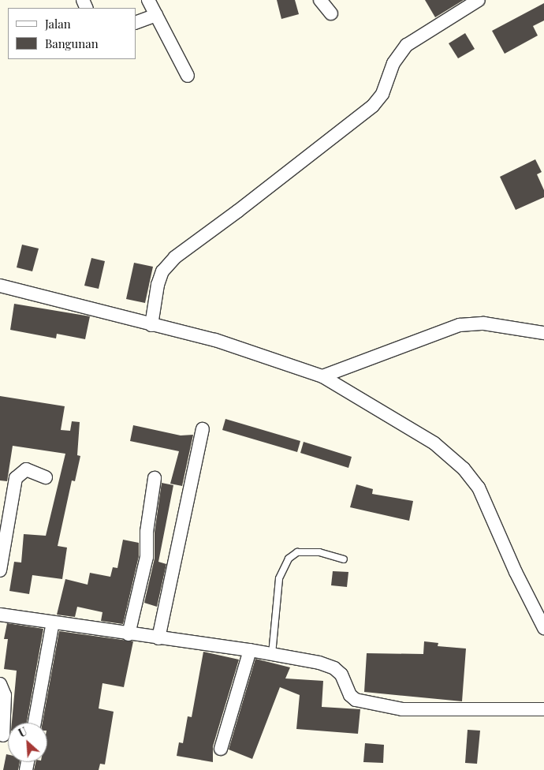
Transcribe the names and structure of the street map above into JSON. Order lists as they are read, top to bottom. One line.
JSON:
{"legend":["Jalan","Bangunan"],"north":"top left"}
